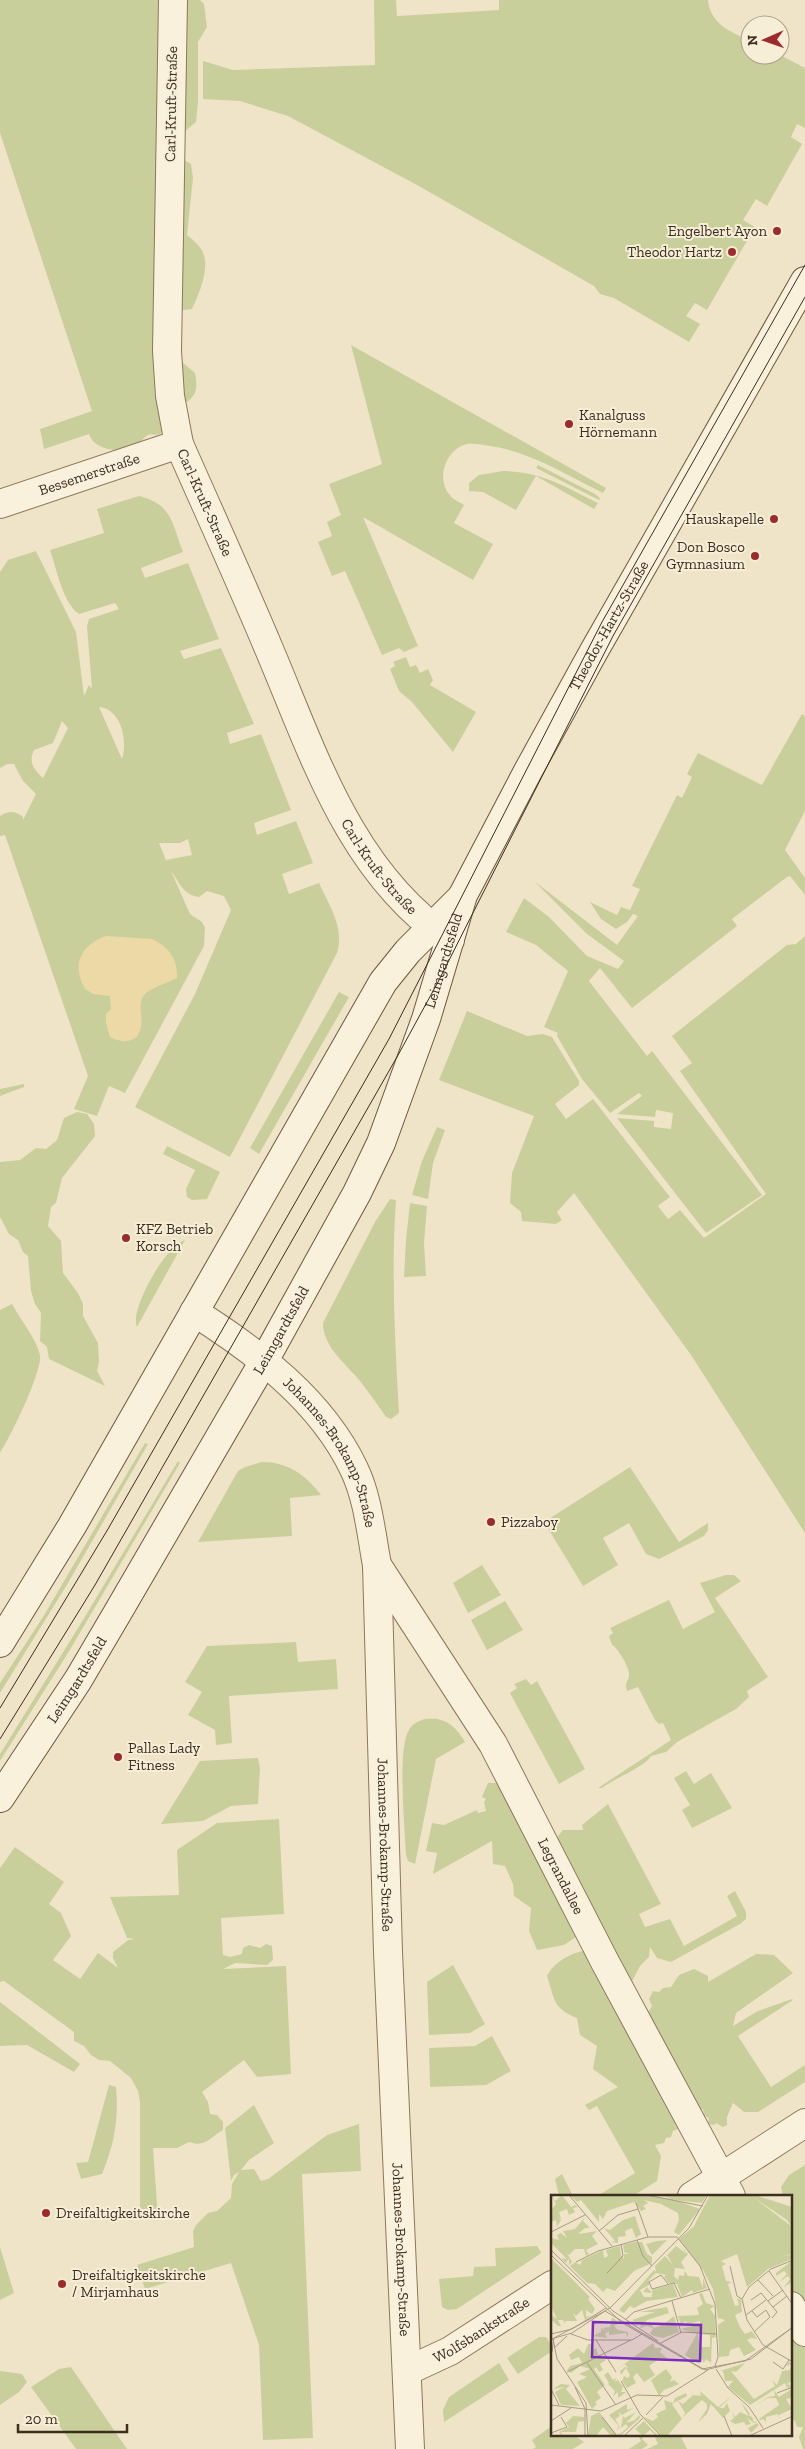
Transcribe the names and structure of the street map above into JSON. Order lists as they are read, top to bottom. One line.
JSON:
{"streets":{"street":["Carl-Kruft-Straße","Bessemerstraße","Theodor-Hartz-Straße","Leimgardtsfeld","Johannes-Brokamp-Straße","Legrandallee","Wolfsbankstraße"]},"crossings":[["Carl-Kruft-Straße","Bessemerstraße"],["Carl-Kruft-Straße","Leimgardtsfeld"],["Theodor-Hartz-Straße","Leimgardtsfeld"],["Leimgardtsfeld","Johannes-Brokamp-Straße"],["Johannes-Brokamp-Straße","Legrandallee"],["Johannes-Brokamp-Straße","Wolfsbankstraße"]],"places":["Engelbert Ayon","Theodor Hartz","Kanalguss Hörnemann","Hauskapelle","Don Bosco Gymnasium","KFZ Betrieb Korsch","Pizzaboy","Pallas Lady Fitness","Dreifaltigkeitskirche","Dreifaltigkeitskirche / Mirjamhaus"],"scale_bar":"20 m","north":"left"}
